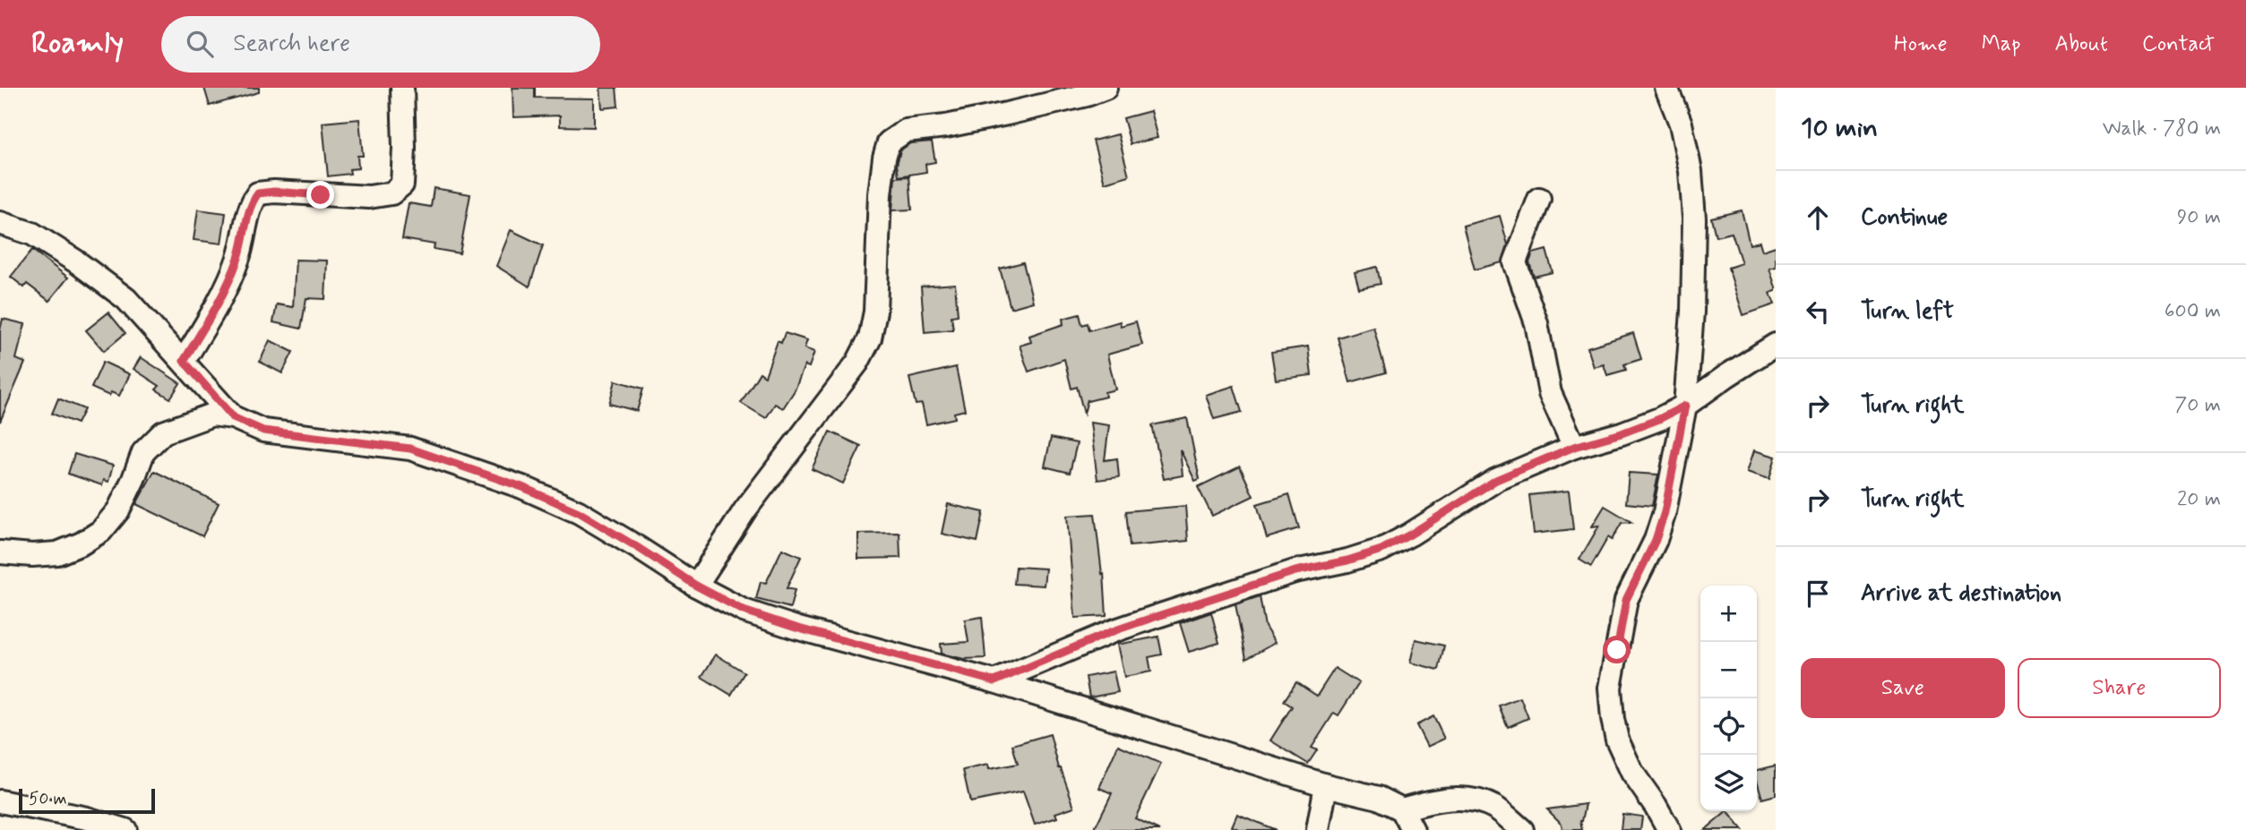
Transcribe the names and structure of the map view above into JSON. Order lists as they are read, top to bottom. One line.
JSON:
{"scale_bar":"50 m","page":{"header":"Roamly","search":"Search here","nav":["Home","Map","About","Contact"],"heading":["10 min","Walk · 780 m"],"list":[["Continue","90 m"],["Turn left","600 m"],["Turn right","70 m"],["Turn right","20 m"],"Arrive at destination"],"map_buttons":["+","−"],"buttons":["Save","Share"],"scale":"50 m"}}
